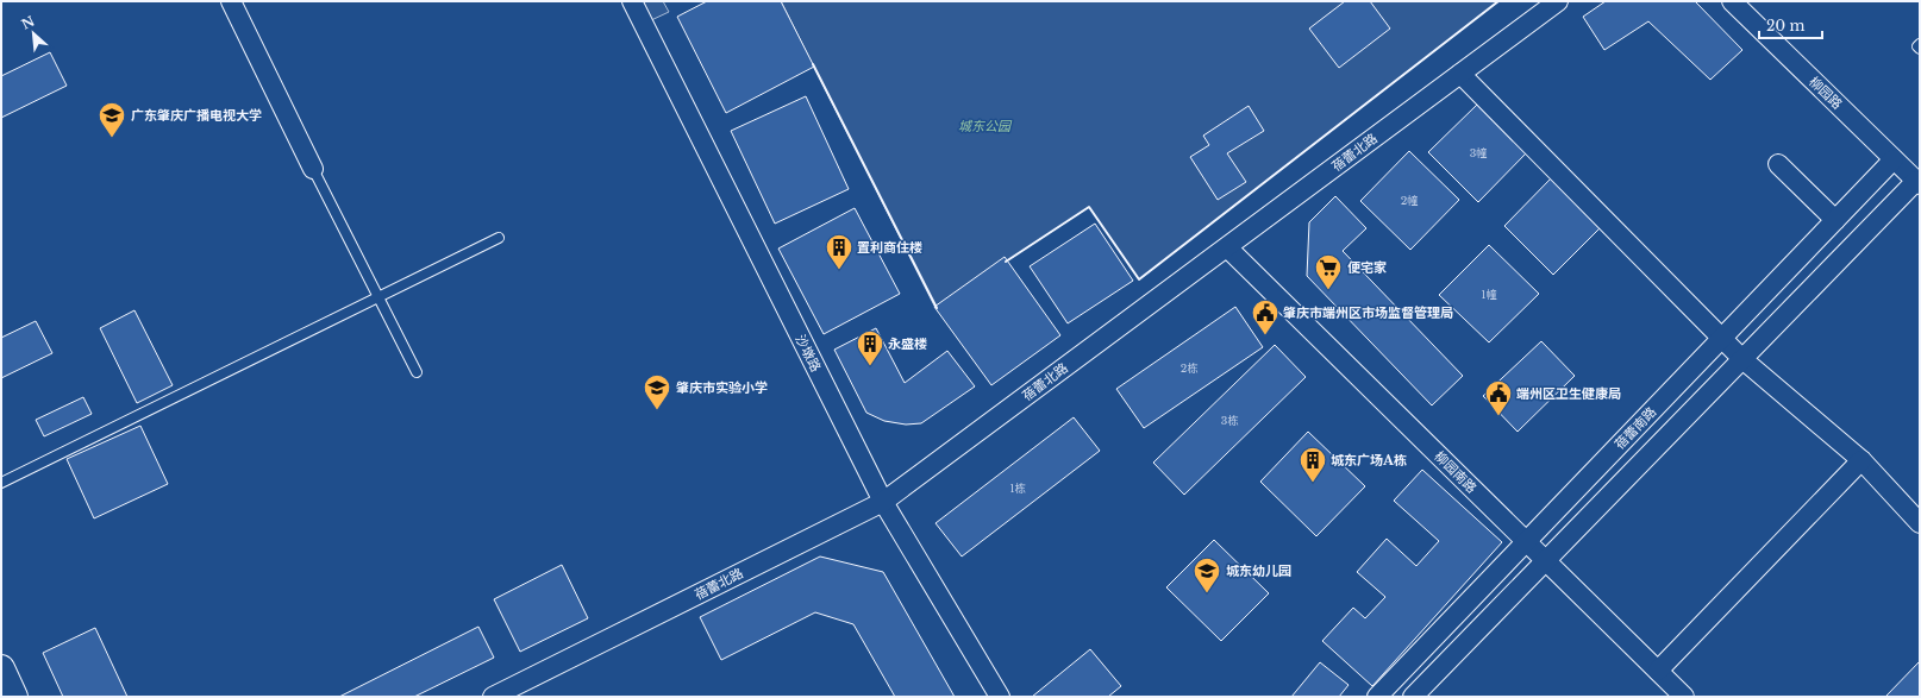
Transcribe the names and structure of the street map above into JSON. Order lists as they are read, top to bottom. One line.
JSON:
{"streets":{"street":["柳园路","蓓蕾北路","沙墩路","蓓蕾南路","柳园南路"]},"crossings":[["柳园路","蓓蕾南路"],["蓓蕾北路","沙墩路"],["蓓蕾北路","柳园南路"],["蓓蕾南路","柳园南路"]],"parks":["城东公园"],"places":{"school or university":["广东肇庆广播电视大学","肇庆市实验小学","城东幼儿园"],"building":["置利商住楼","永盛楼","城东广场A栋"],"supermarket":["便宅家"],"public building":["肇庆市端州区市场监督管理局","端州区卫生健康局"]},"house_numbers":["3幢","2幢","1幢","2栋","3栋","1栋"],"scale_bar":"20 m","north":"top left"}
